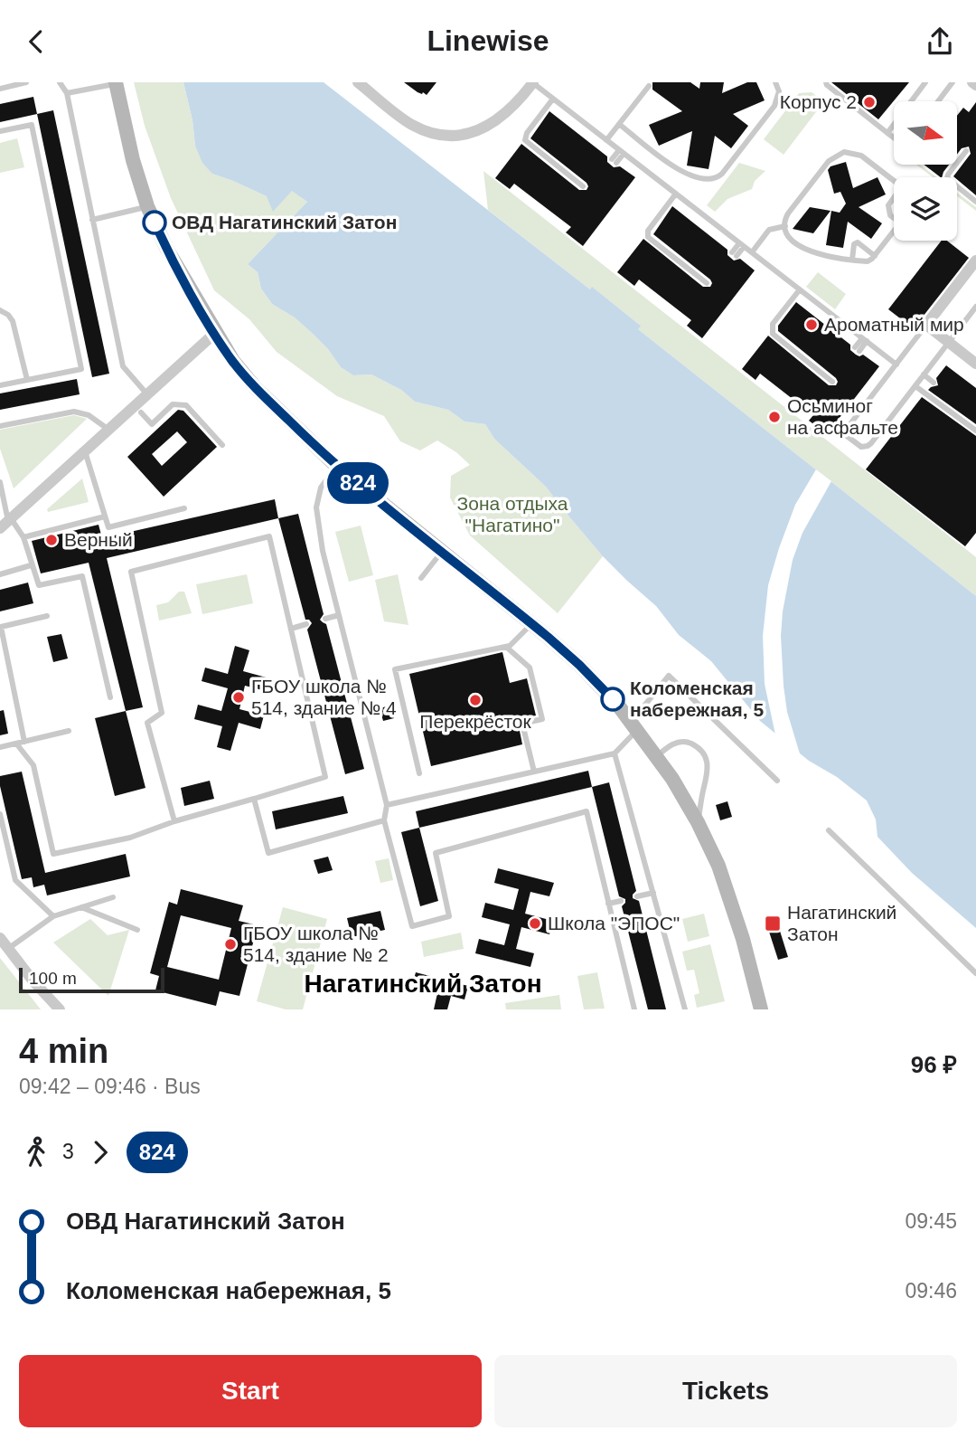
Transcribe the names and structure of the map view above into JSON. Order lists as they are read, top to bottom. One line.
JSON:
{"districts":["Нагатинский Затон"],"parks":["Зона отдыха \"Нагатино\""],"places":{"other":["Корпус 2","ОВД Нагатинский Затон","Ароматный мир","Осьминог на асфальте","Верный","ГБОУ школа № 514, здание № 4","Коломенская набережная, 5","Перекрёсток","Школа \"ЭПОС\"","ГБОУ школа № 514, здание № 2"],"transit":["Нагатинский Затон"]},"lines":["bus line 824"],"scale_bar":"100 m","north":"right","page":{"header":"Linewise","on_map":"824","scale":"100 m","heading":["4 min","09:42 – 09:46 · Bus","96 ₽"],"legs":["3","824"],"list":[{"name":"ОВД Нагатинский Затон","value":"09:45"},{"name":"Коломенская набережная, 5","value":"09:46"}],"buttons":["Start","Tickets"]}}
